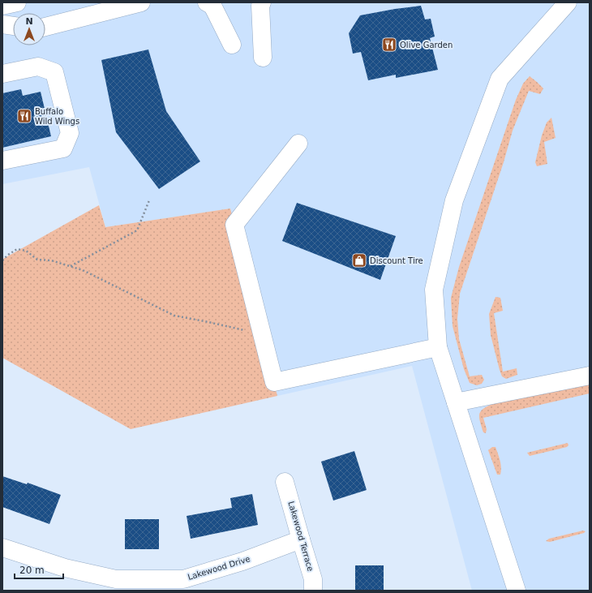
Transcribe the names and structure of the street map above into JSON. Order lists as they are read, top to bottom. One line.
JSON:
{"streets":{"street":["Lakewood Terrace","Lakewood Drive"]},"crossings":[["Lakewood Terrace","Lakewood Drive"]],"places":{"restaurant":["Olive Garden","Buffalo Wild Wings"],"shop":["Discount Tire"]},"scale_bar":"20 m","north":"top"}
